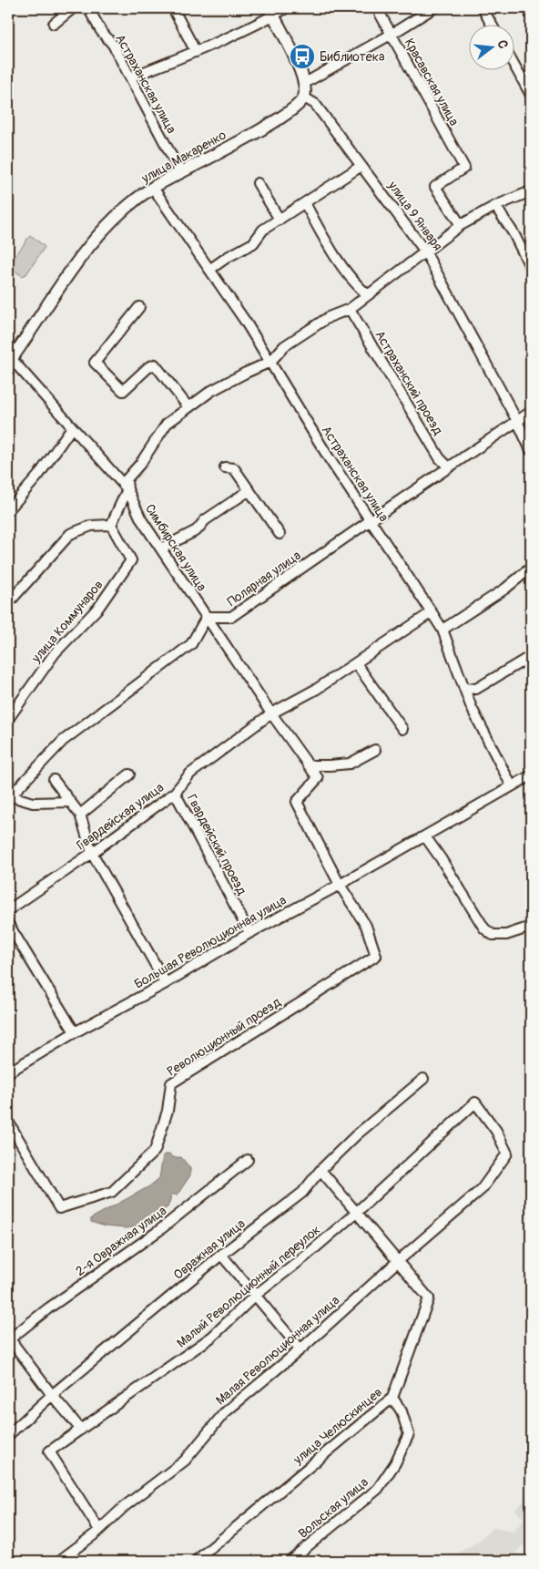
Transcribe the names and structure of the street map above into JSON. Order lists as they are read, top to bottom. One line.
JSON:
{"streets":{"main road":["улица Макаренко"],"street":["Красавская улица","Астраханская улица","улица 9 Января","Астраханский проезд","Симбирская улица","Полярная улица","улица Коммунаров","Гвардейская улица","Гвардейский проезд","Большая Революционная улица","Революционный проезд","2-я Овражная улица","Овражная улица","Малый Революционный переулок","Малая Революционная улица","улица Челюскинцев","Вольская улица"]},"crossings":[["Астраханская улица","улица Макаренко"],["Астраханская улица","Полярная улица"],["Астраханская улица","Гвардейская улица"],["Астраханская улица","Большая Революционная улица"],["улица Макаренко","улица 9 Января"],["улица Макаренко","Симбирская улица"],["улица 9 Января","Полярная улица"],["Астраханский проезд","Полярная улица"],["Симбирская улица","Полярная улица"],["Симбирская улица","Гвардейская улица"],["Симбирская улица","Большая Революционная улица"],["Симбирская улица","Революционный проезд"],["Гвардейская улица","Гвардейский проезд"],["Гвардейский проезд","Большая Революционная улица"],["Большая Революционная улица","Революционный проезд"],["Овражная улица","улица Челюскинцев"],["Малый Революционный переулок","Малая Революционная улица"],["Малый Революционный переулок","улица Челюскинцев"],["Малая Революционная улица","улица Челюскинцев"],["улица Челюскинцев","Вольская улица"]],"places":{"bus stop":["Библиотека"]},"north":"right"}
